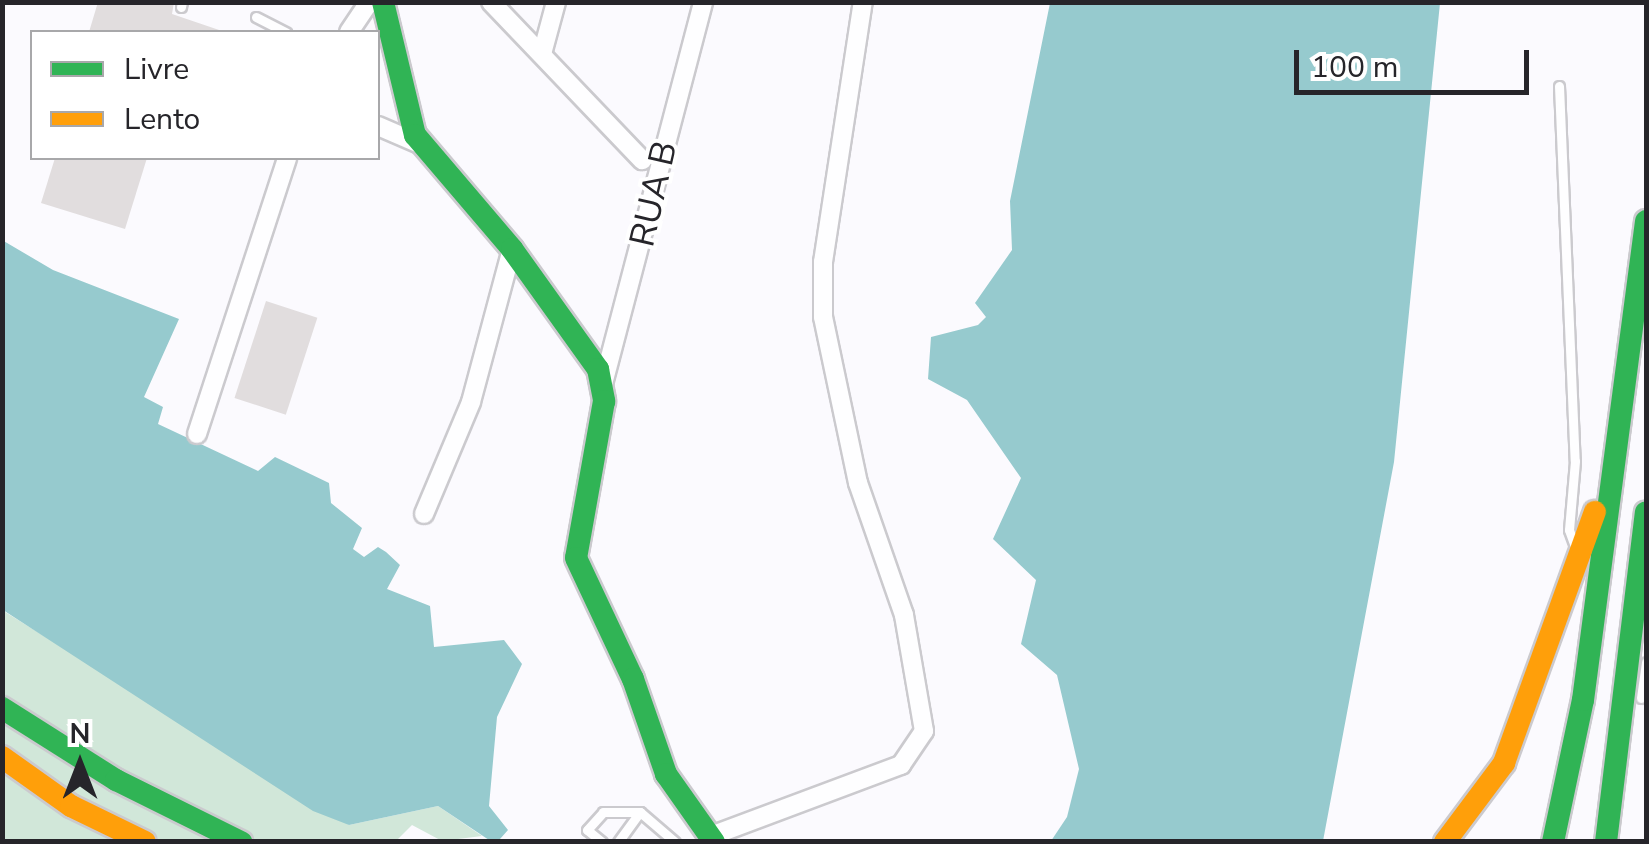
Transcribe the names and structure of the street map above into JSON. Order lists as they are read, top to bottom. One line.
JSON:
{"streets":{"street":["RUA B"]},"legend":["Livre","Lento"],"scale_bar":"100 m","north":"top"}
